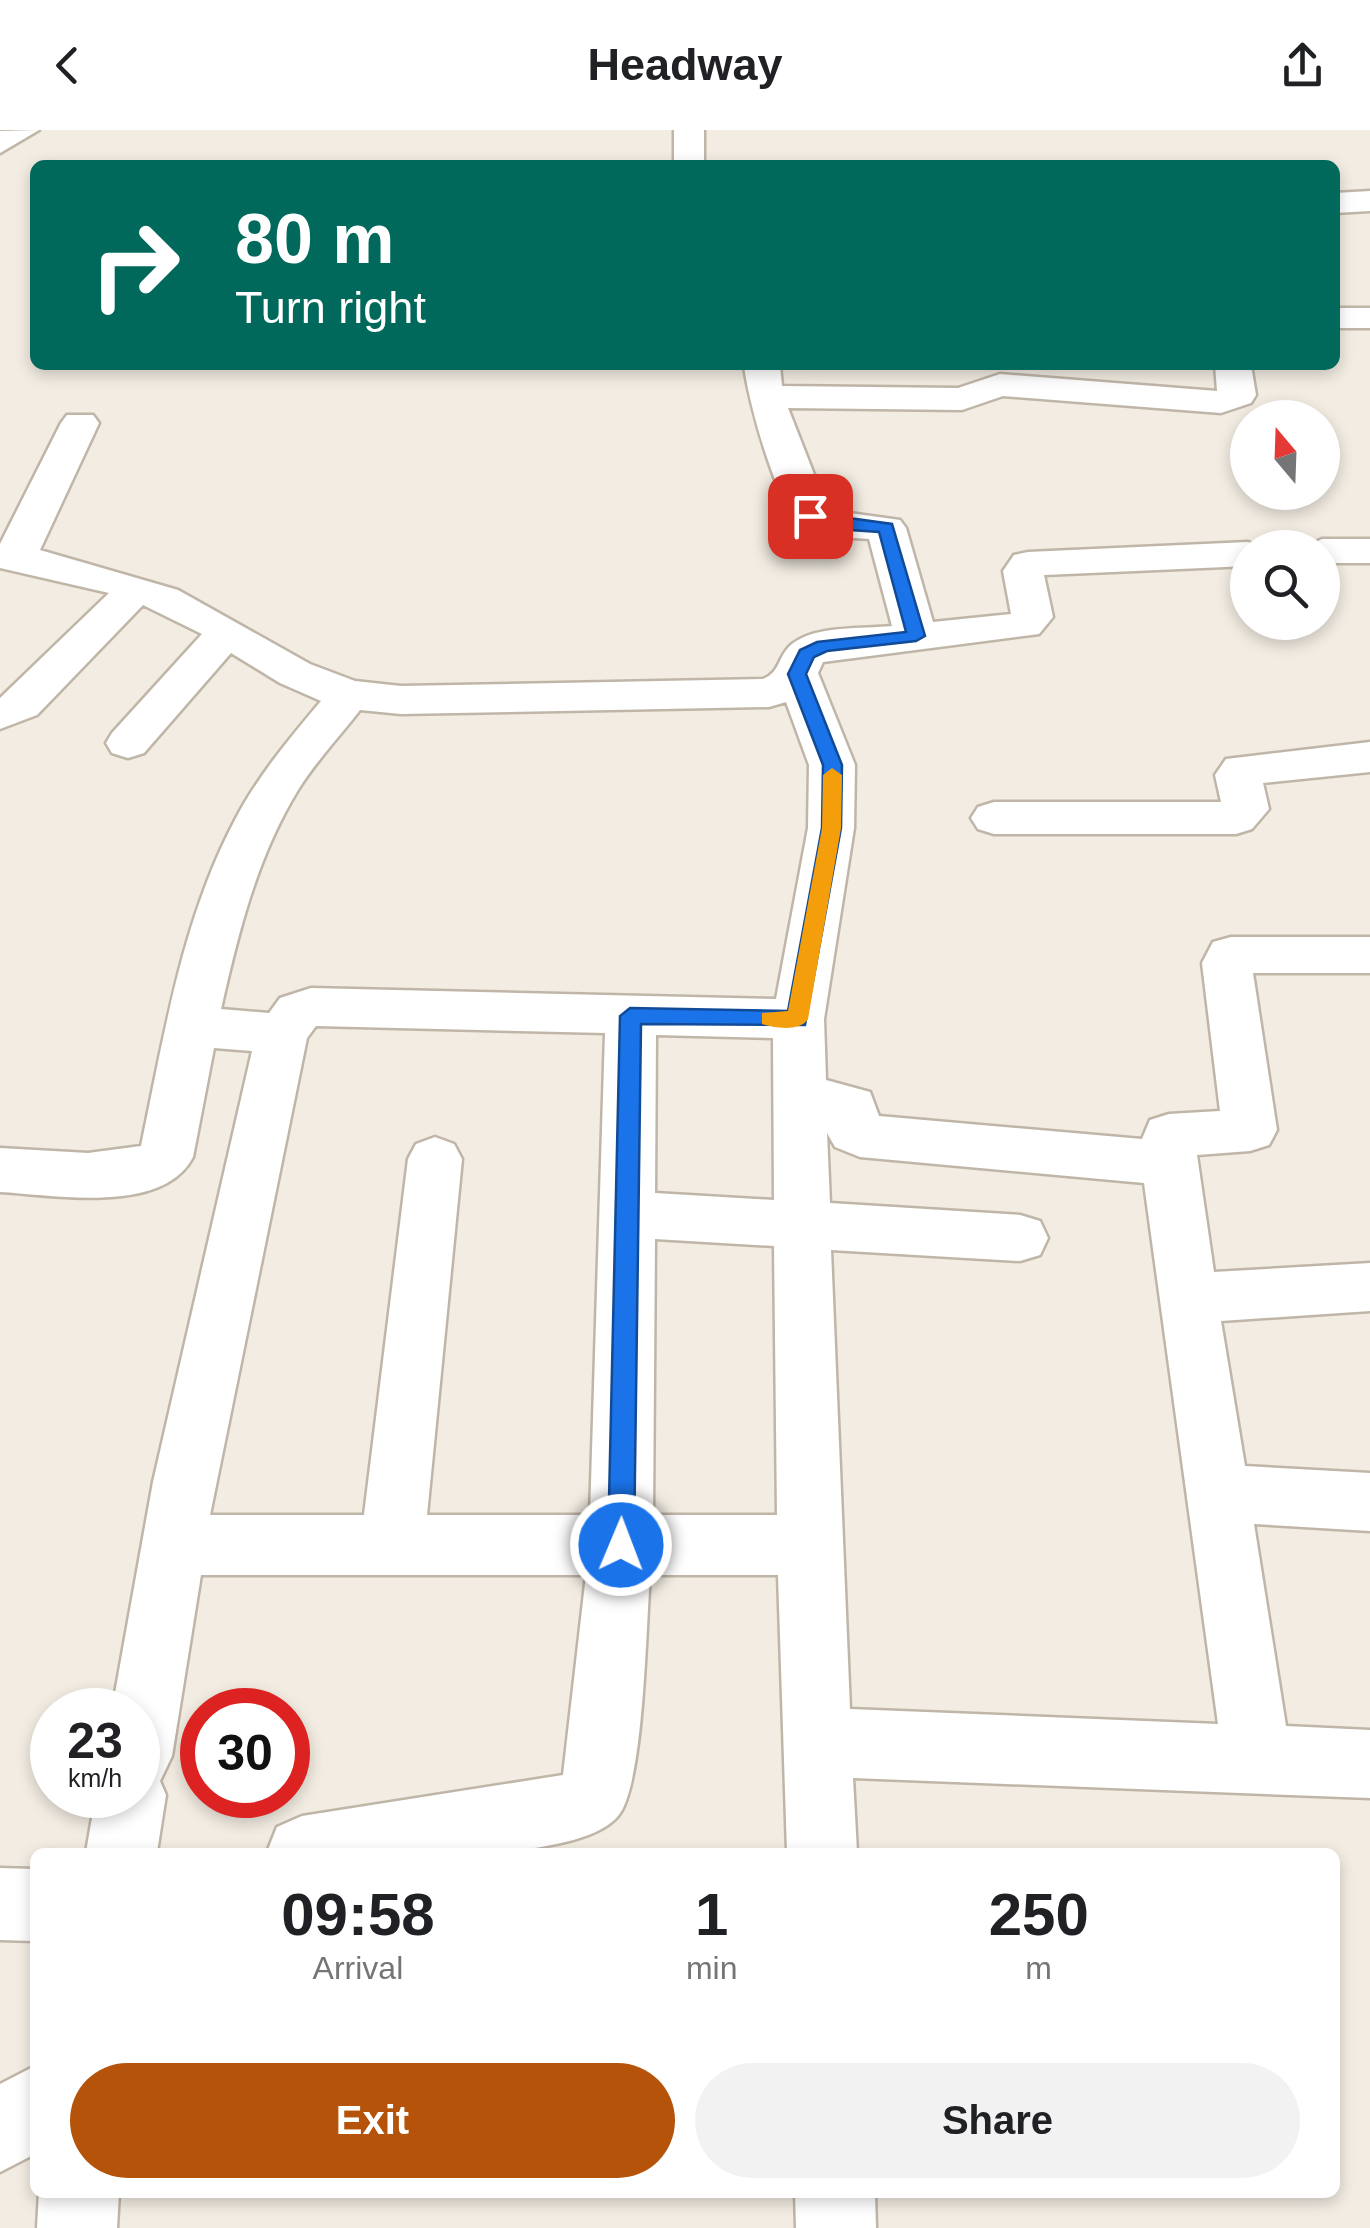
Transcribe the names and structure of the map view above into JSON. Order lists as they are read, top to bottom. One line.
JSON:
{"north":"top","page":{"header":"Headway","turn":["80 m","Turn right"],"speed":"23 km/h","limit":"30","eta":["09:58","Arrival","1","min","250","m"],"buttons":["Exit","Share"]}}
